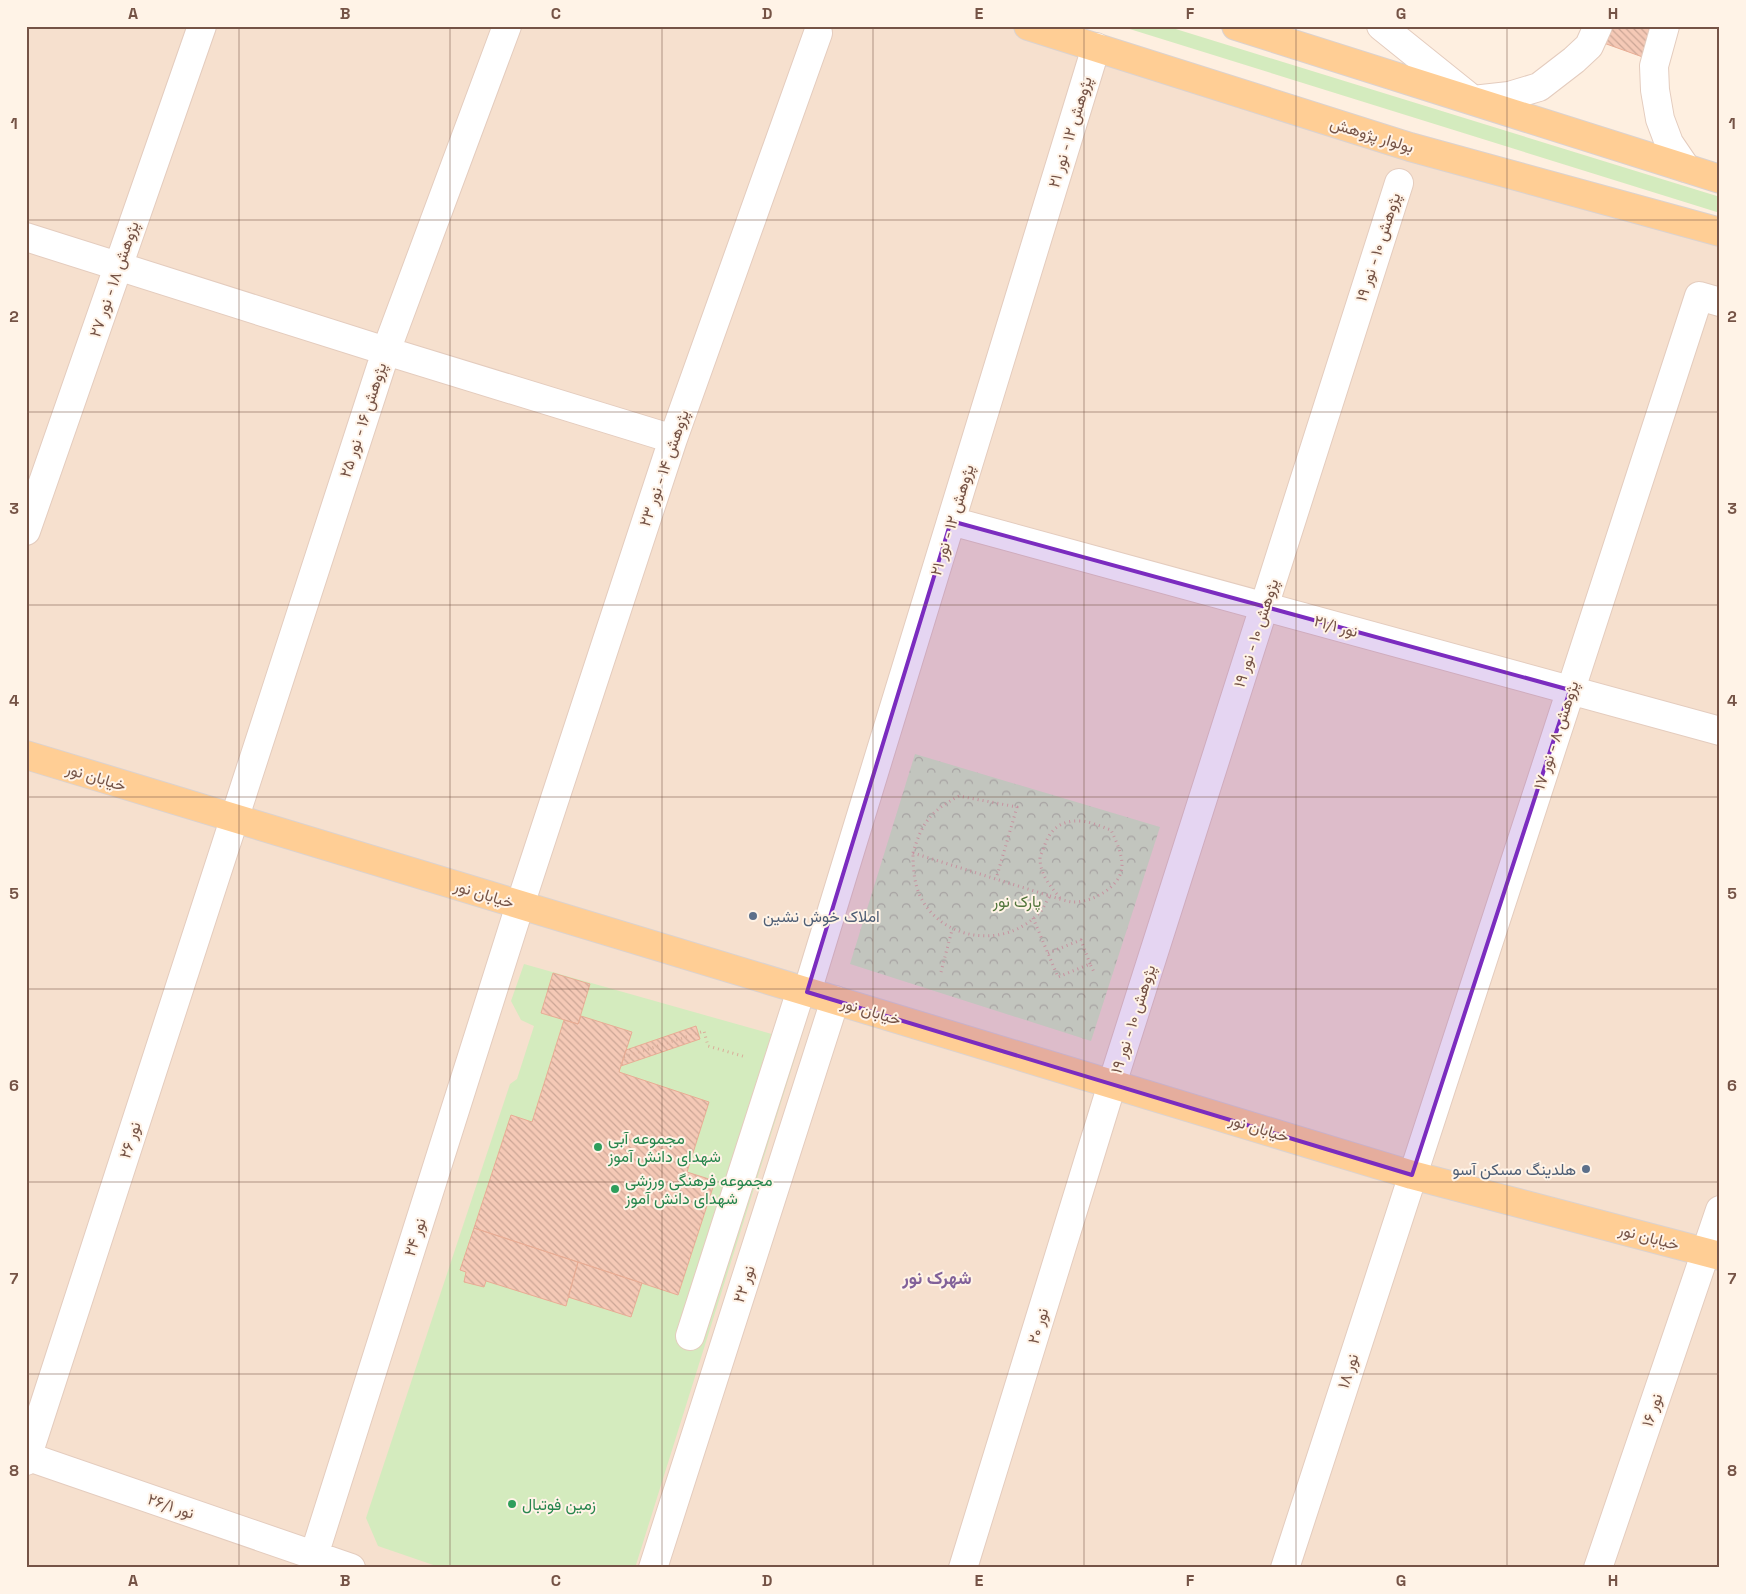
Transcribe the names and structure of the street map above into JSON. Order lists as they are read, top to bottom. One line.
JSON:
{"streets":{"main road":["بولوار پژوهش","خیابان نور"],"street":["پژوهش ۱۲ - نور ۲۱","پژوهش ۱۰ - نور ۱۹","پژوهش ۱۸ - نور ۲۷","پژوهش ۱۶ - نور ۲۵","پژوهش ۱۴ - نور ۲۳","نور ۲۱/۱","پژوهش ۸ - نور ۱۷","نور ۲۶","نور ۲۴","نور ۲۲","نور ۲۰","نور ۱۸","نور ۱۶","نور ۲۶/۱"]},"crossings":[["پژوهش ۱۲ - نور ۲۱","بولوار پژوهش"],["پژوهش ۱۲ - نور ۲۱","نور ۲۱/۱"],["پژوهش ۱۲ - نور ۲۱","خیابان نور"],["پژوهش ۱۰ - نور ۱۹","نور ۲۱/۱"],["پژوهش ۱۰ - نور ۱۹","خیابان نور"],["پژوهش ۱۰ - نور ۱۹","نور ۲۰"],["پژوهش ۱۶ - نور ۲۵","خیابان نور"],["پژوهش ۱۶ - نور ۲۵","نور ۲۶"],["پژوهش ۱۴ - نور ۲۳","خیابان نور"],["پژوهش ۱۴ - نور ۲۳","نور ۲۴"],["نور ۲۱/۱","پژوهش ۸ - نور ۱۷"],["پژوهش ۸ - نور ۱۷","خیابان نور"],["پژوهش ۸ - نور ۱۷","نور ۱۸"],["خیابان نور","نور ۲۶"],["خیابان نور","نور ۲۴"],["خیابان نور","نور ۲۲"],["خیابان نور","نور ۲۰"],["خیابان نور","نور ۱۸"],["خیابان نور","نور ۱۶"],["نور ۲۶","نور ۲۶/۱"],["نور ۲۴","نور ۲۶/۱"]],"districts":["شهرک نور"],"parks":["پارک نور"],"places":["املاک خوش نشین","مجموعه آبی شهدای دانش آموز","هلدینگ مسکن آسو","مجموعه فرهنگی ورزشی شهدای دانش آموز","زمین فوتبال"],"grid":{"columns":["A","B","C","D","E","F","G","H"],"rows":["1","2","3","4","5","6","7","8"]}}
